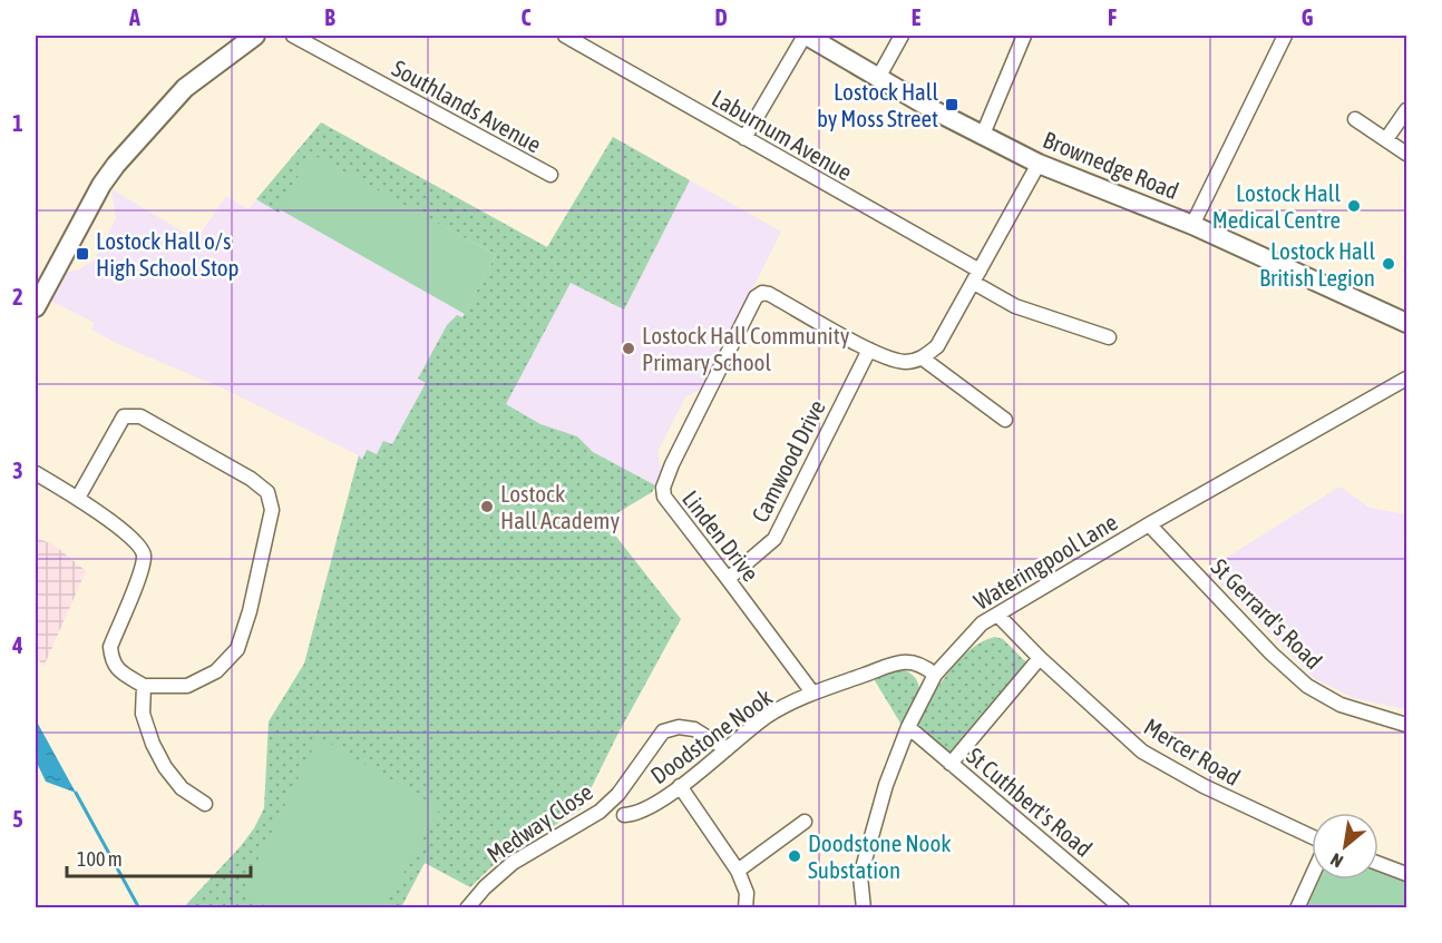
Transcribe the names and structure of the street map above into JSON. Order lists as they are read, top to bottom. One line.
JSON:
{"streets":{"main road":["Brownedge Road"],"street":["Southlands Avenue","Laburnum Avenue","Camwood Drive","Linden Drive","Wateringpool Lane","St Gerrard's Road","Doodstone Nook","Mercer Road","St Cuthbert's Road","Medway Close"]},"crossings":[["Camwood Drive","Linden Drive"],["Linden Drive","Doodstone Nook"],["Wateringpool Lane","St Gerrard's Road"],["Wateringpool Lane","Doodstone Nook"],["Wateringpool Lane","Mercer Road"],["Wateringpool Lane","St Cuthbert's Road"],["Doodstone Nook","Medway Close"]],"places":{"transit":["Lostock Hall by Moss Street","Lostock Hall o/s High School Stop"],"other":["Lostock Hall Medical Centre","Lostock Hall British Legion","Lostock Hall Community Primary School","Lostock Hall Academy","Doodstone Nook Substation"]},"scale_bar":"100 m","north":"bottom left","grid":{"columns":["A","B","C","D","E","F","G"],"rows":["1","2","3","4","5"]}}
